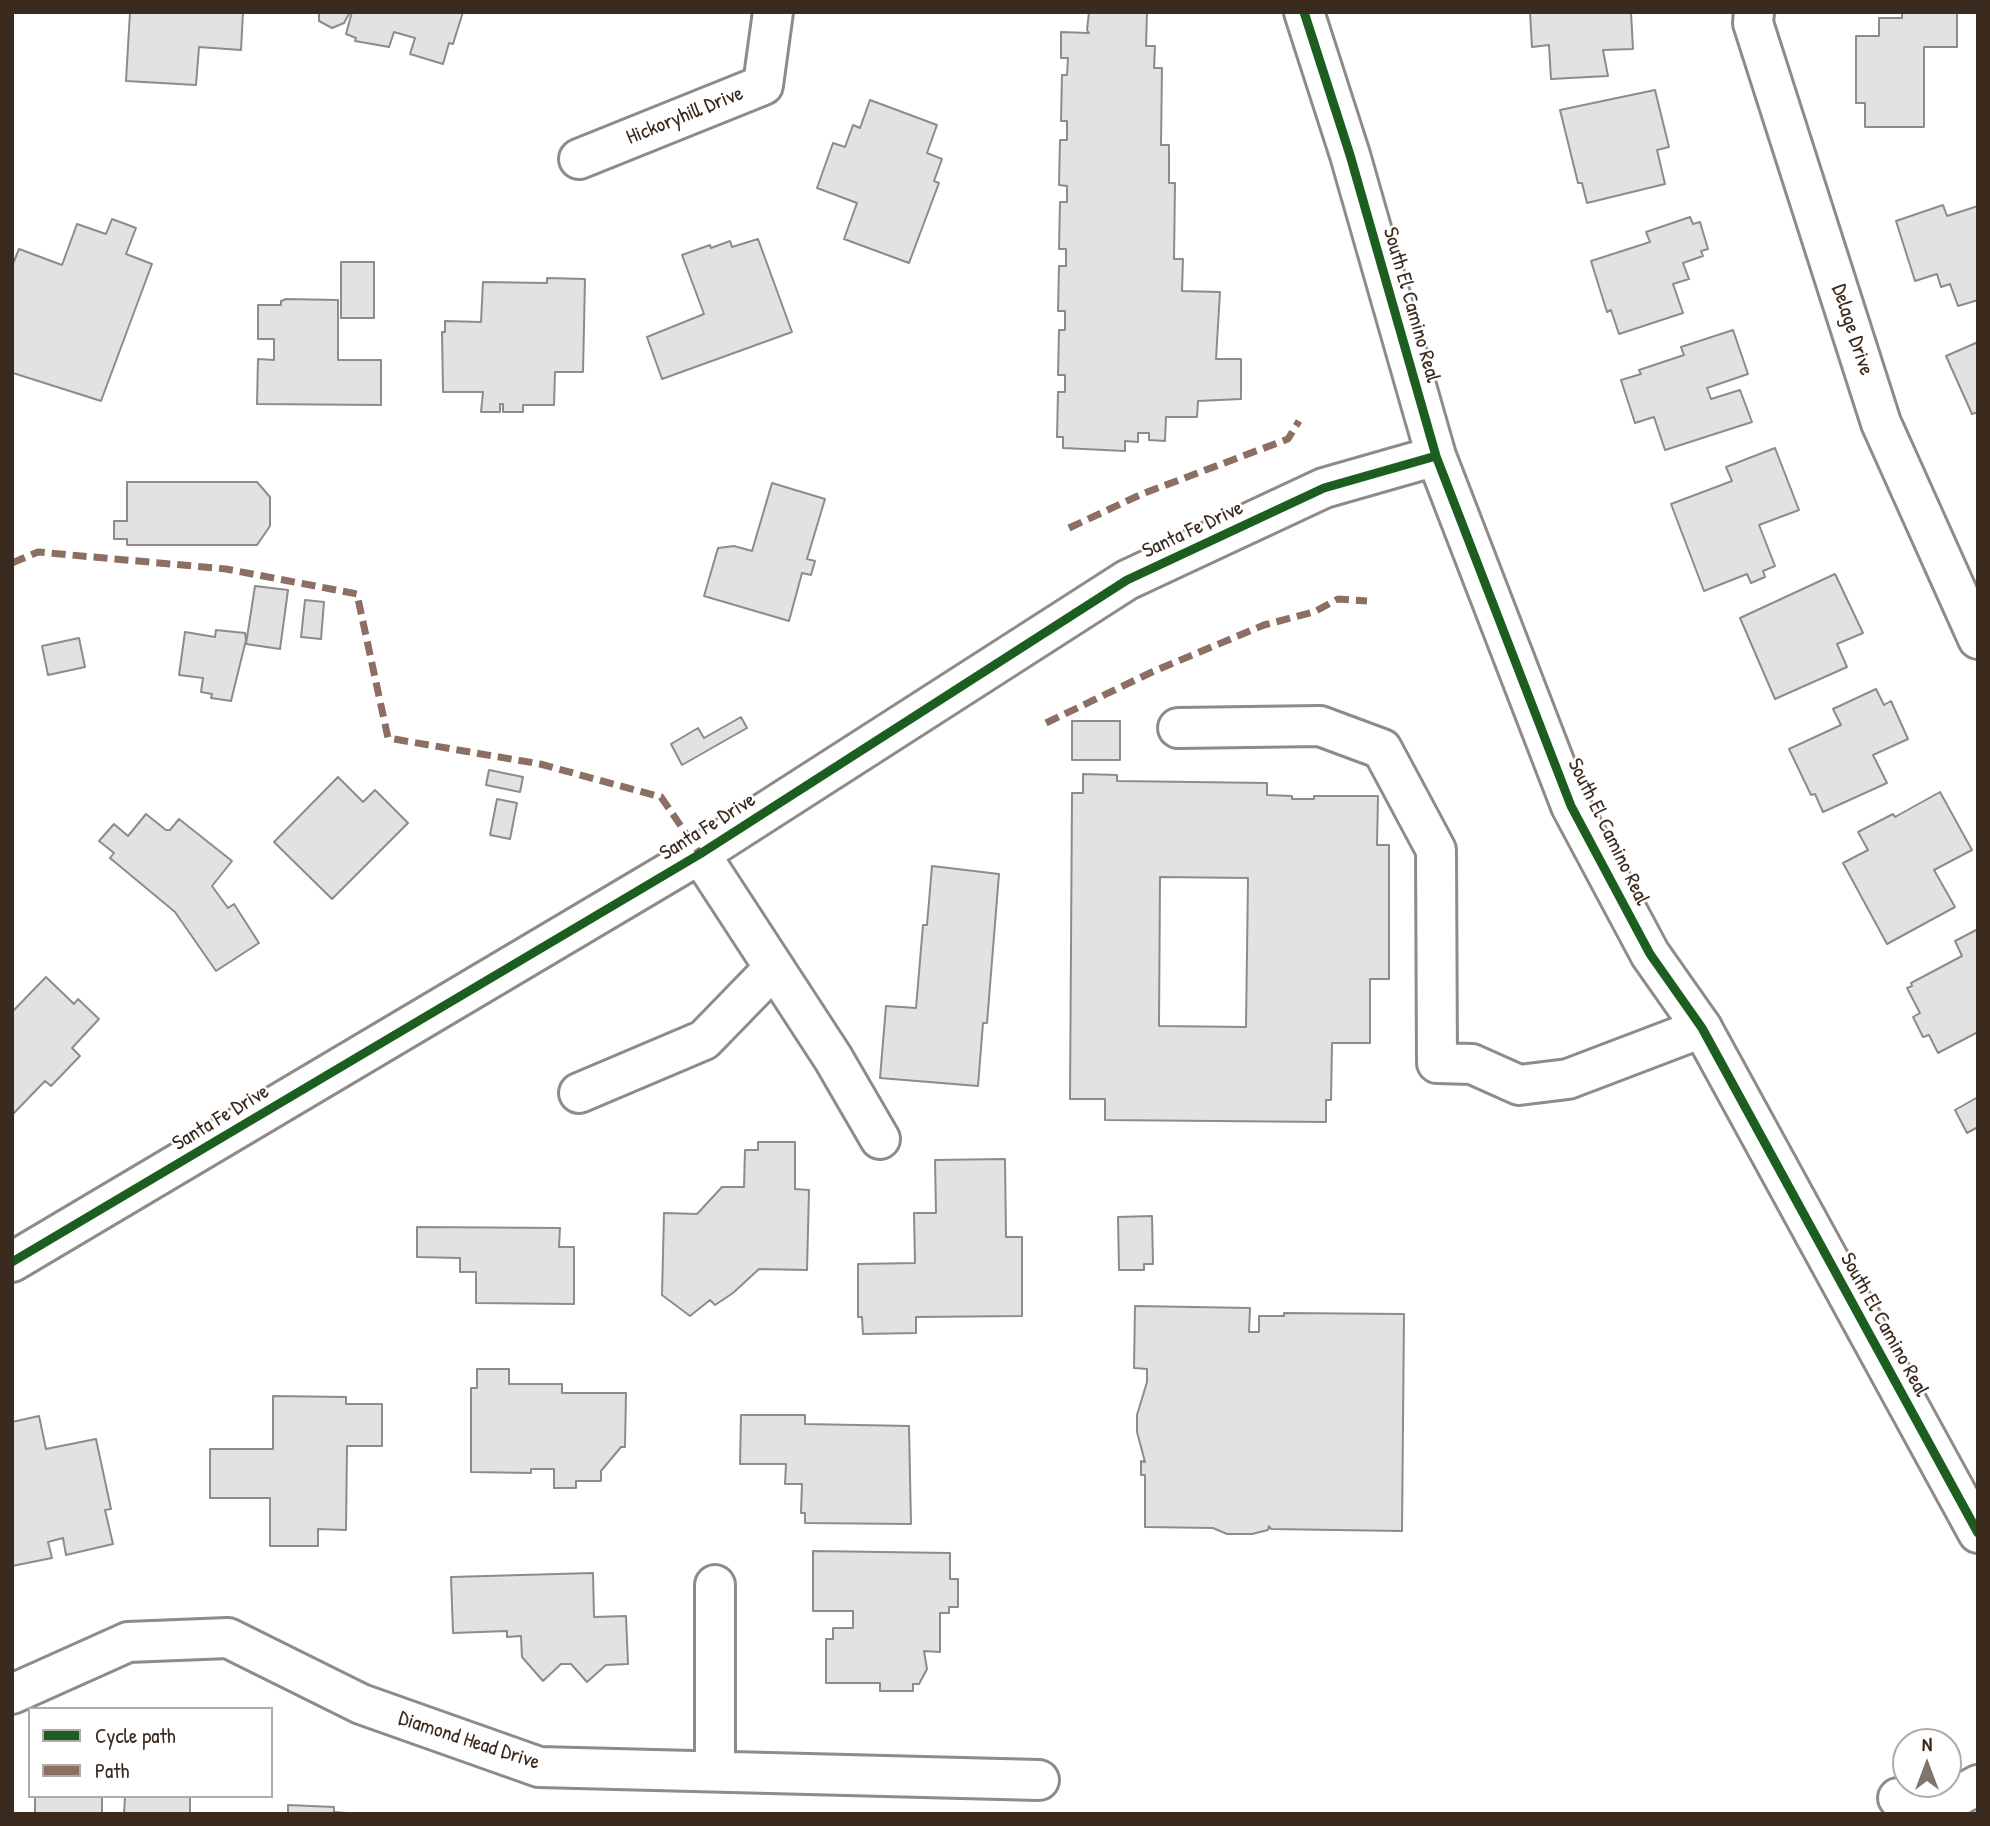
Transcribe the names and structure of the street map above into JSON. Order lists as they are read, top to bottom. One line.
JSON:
{"streets":{"main road":["Hickoryhill Drive","South El Camino Real","Delage Drive","Santa Fe Drive","Diamond Head Drive"]},"crossings":[["South El Camino Real","Santa Fe Drive"]],"legend":["Cycle path","Path"],"north":"top"}
